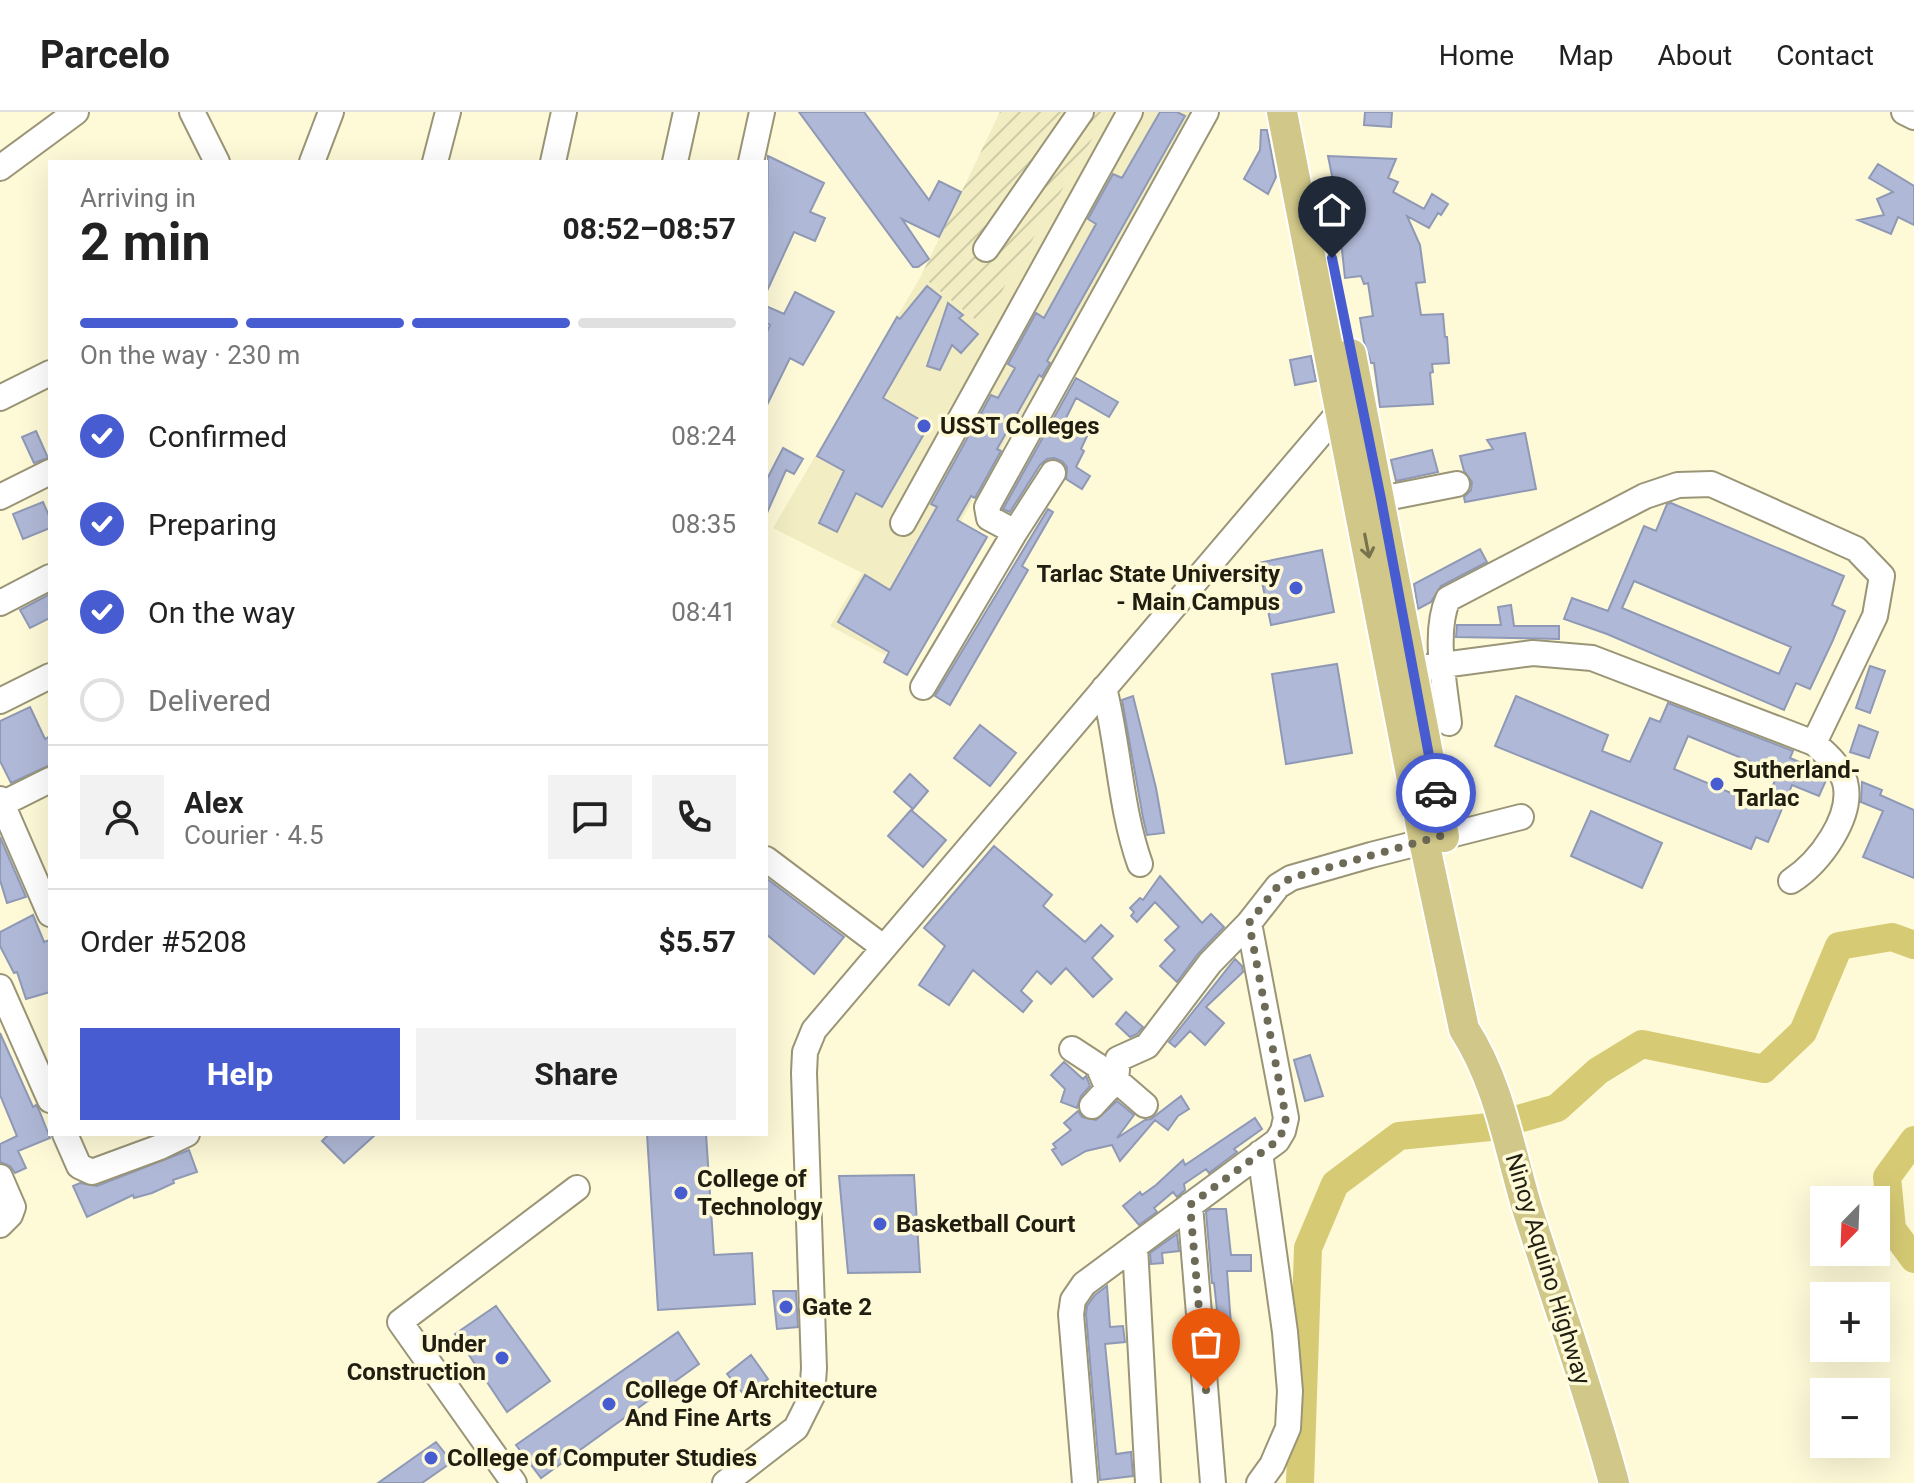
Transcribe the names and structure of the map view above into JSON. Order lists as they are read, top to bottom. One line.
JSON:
{"streets":{"main road":["Ninoy Aquino Highway"]},"places":["USST Colleges","Tarlac State University - Main Campus","Sutherland- Tarlac","College of Technology","Basketball Court","Gate 2","Under Construction","College Of Architecture And Fine Arts","College of Computer Studies"],"north":"bottom left","page":{"header":"Parcelo","nav":["Home","Map","About","Contact"],"heading":["2 min","Arriving in","08:52–08:57"],"panel":["Alex","Courier · 4.5","Order #5208","$5.57"],"bar":"On the way · 230 m","list":[["Confirmed","08:24"],["Preparing","08:35"],["On the way","08:41"],"Delivered"],"buttons":["Help","Share"],"map_buttons":["+","−"]}}
